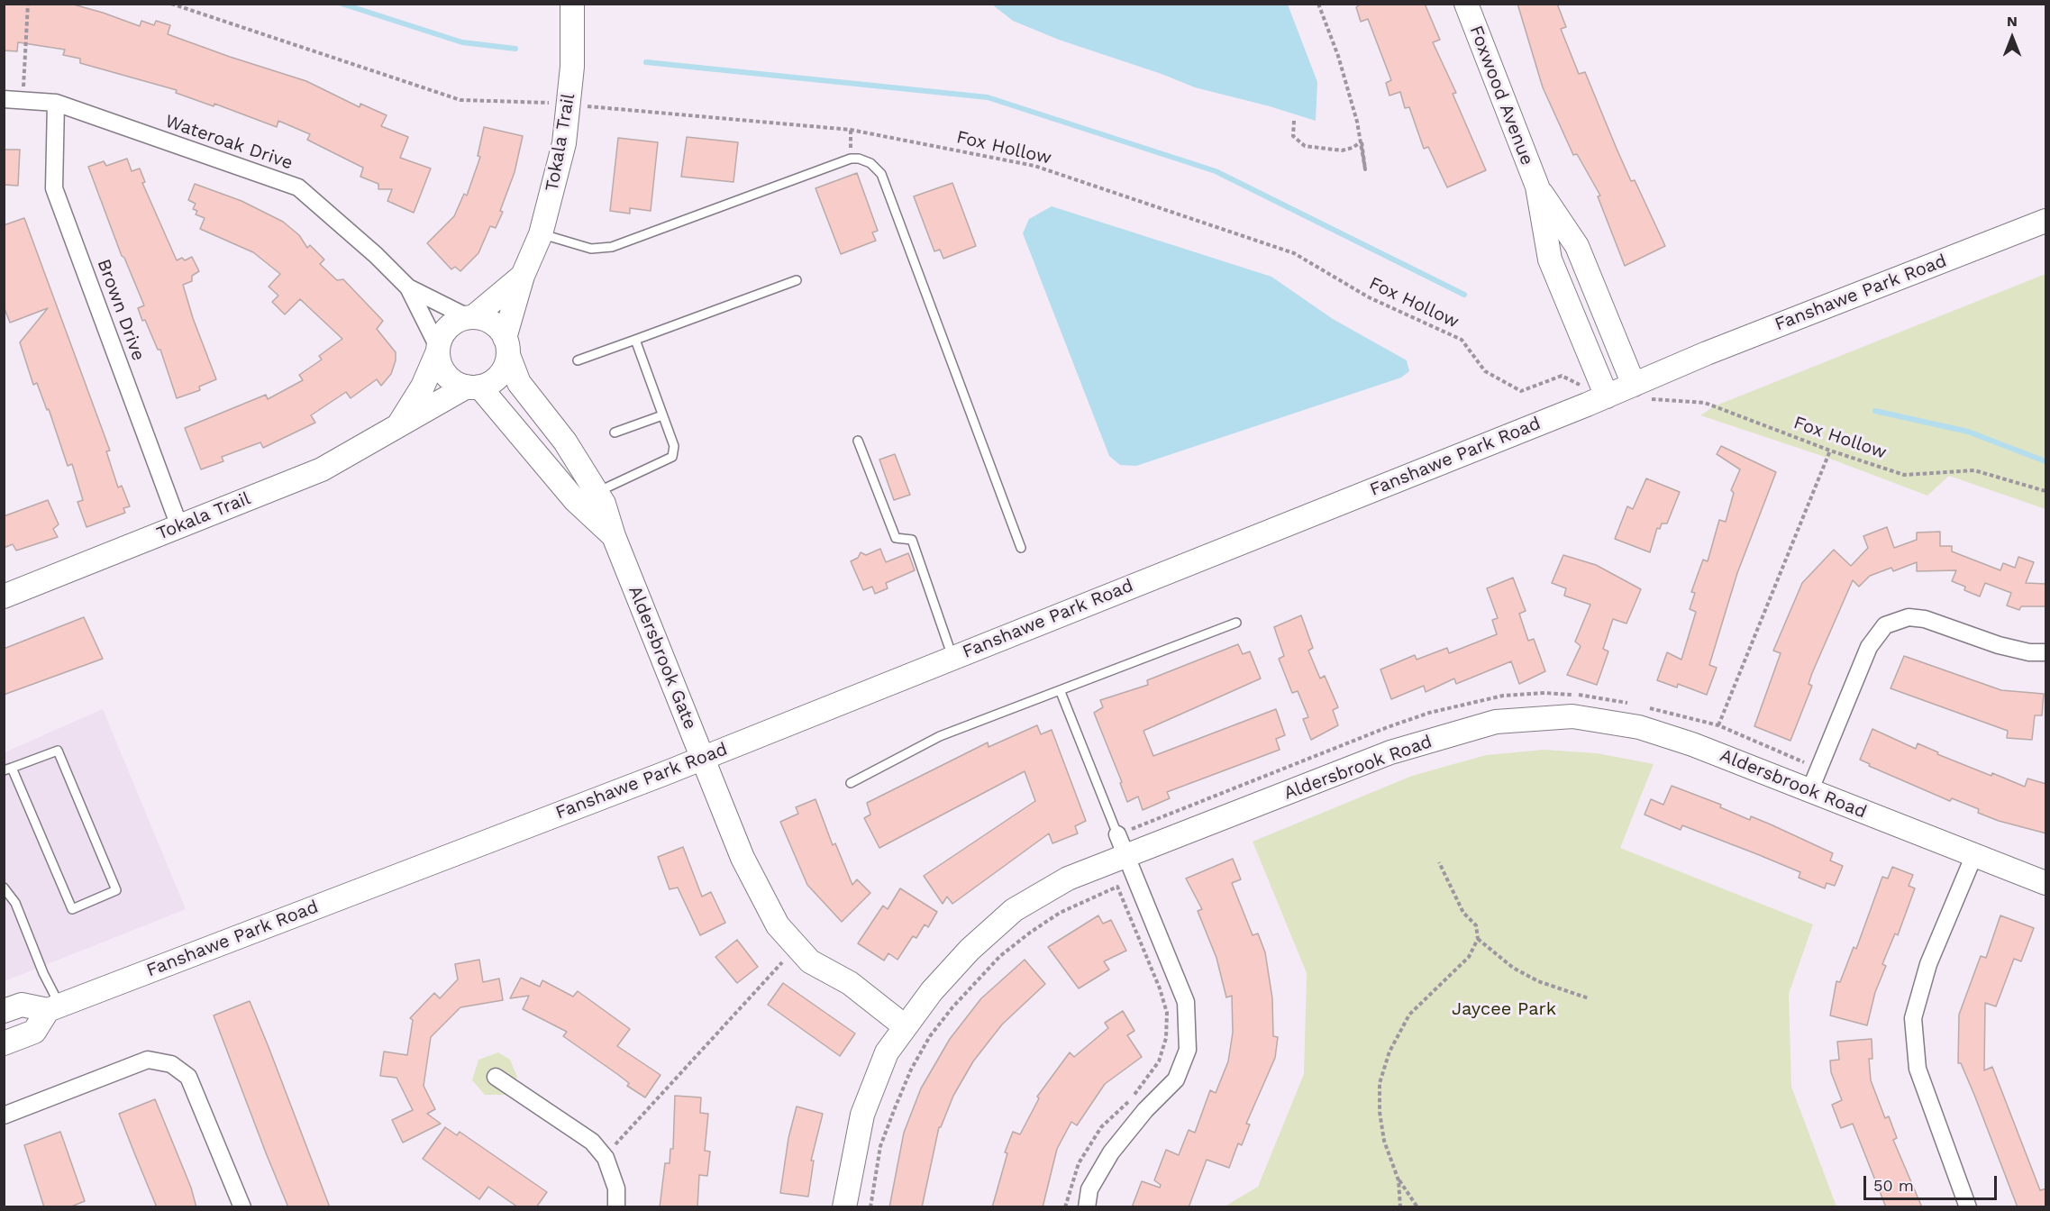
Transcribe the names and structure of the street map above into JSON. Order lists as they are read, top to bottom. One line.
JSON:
{"streets":{"street":["Foxwood Avenue","Wateroak Drive","Tokala Trail","Fanshawe Park Road","Brown Drive","Aldersbrook Gate","Aldersbrook Road"],"path":["Fox Hollow"]},"crossings":[["Foxwood Avenue","Fox Hollow"],["Foxwood Avenue","Fanshawe Park Road"],["Wateroak Drive","Tokala Trail"],["Wateroak Drive","Brown Drive"],["Wateroak Drive","Aldersbrook Gate"],["Tokala Trail","Fox Hollow"],["Tokala Trail","Brown Drive"],["Tokala Trail","Aldersbrook Gate"],["Fox Hollow","Fanshawe Park Road"],["Fanshawe Park Road","Aldersbrook Gate"],["Aldersbrook Gate","Aldersbrook Road"]],"parks":["Jaycee Park"],"scale_bar":"50 m","north":"top"}
